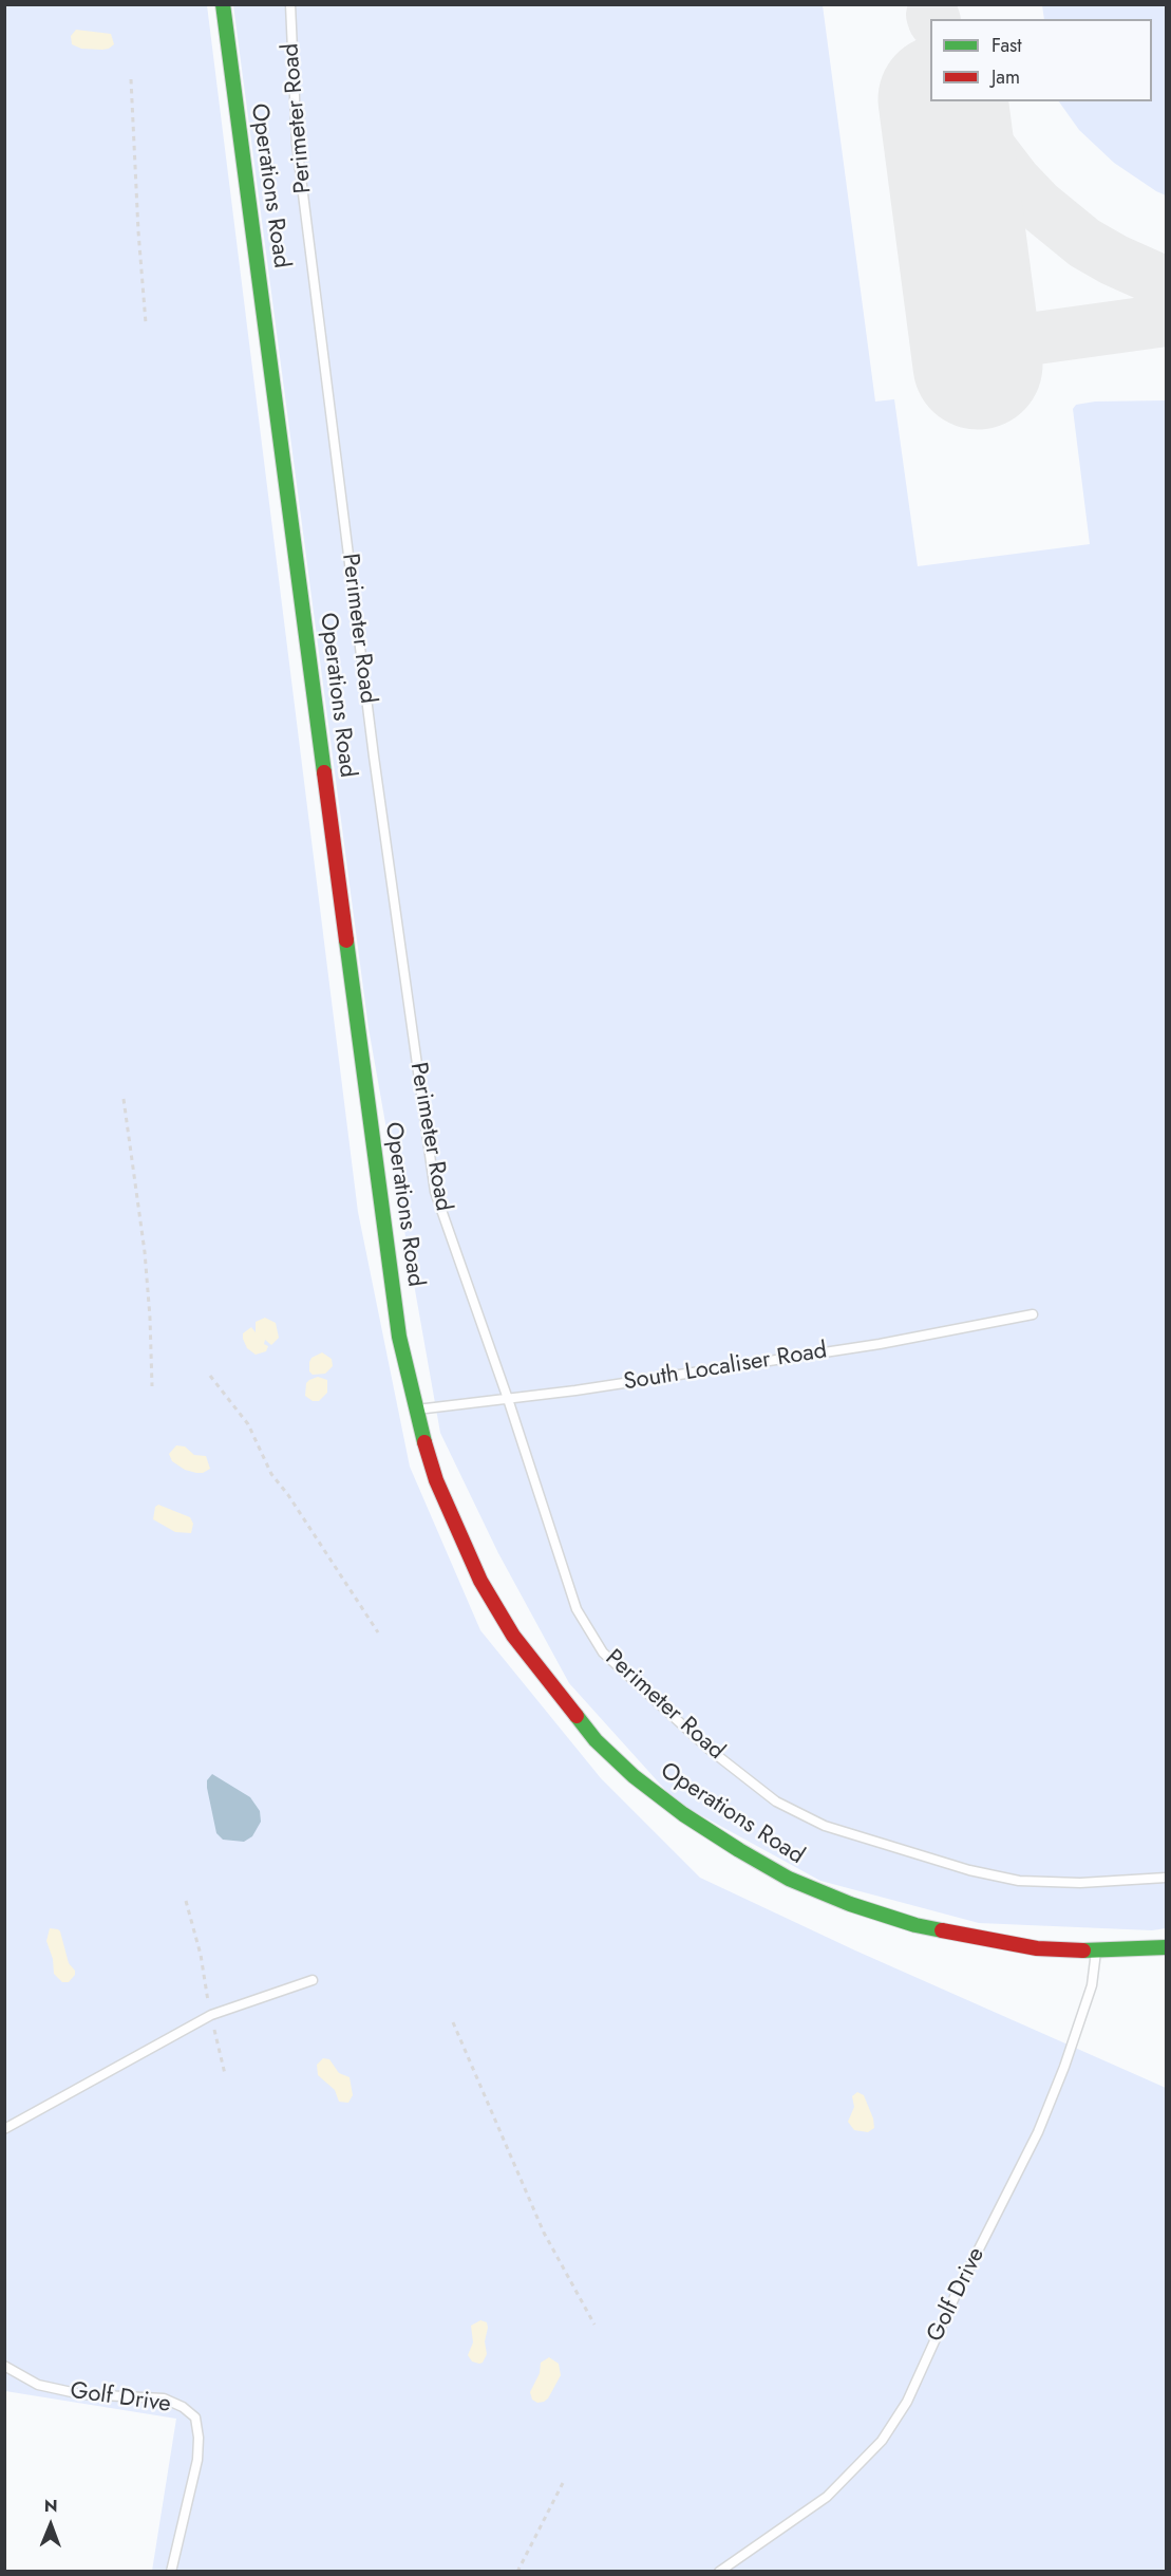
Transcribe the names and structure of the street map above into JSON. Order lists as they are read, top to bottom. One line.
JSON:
{"streets":{"street":["Operations Road"],"lane":["Perimeter Road","South Localiser Road","Golf Drive"]},"crossings":[["Perimeter Road","South Localiser Road"],["Operations Road","South Localiser Road"],["Operations Road","Golf Drive"]],"legend":["Fast","Jam"],"north":"top"}
